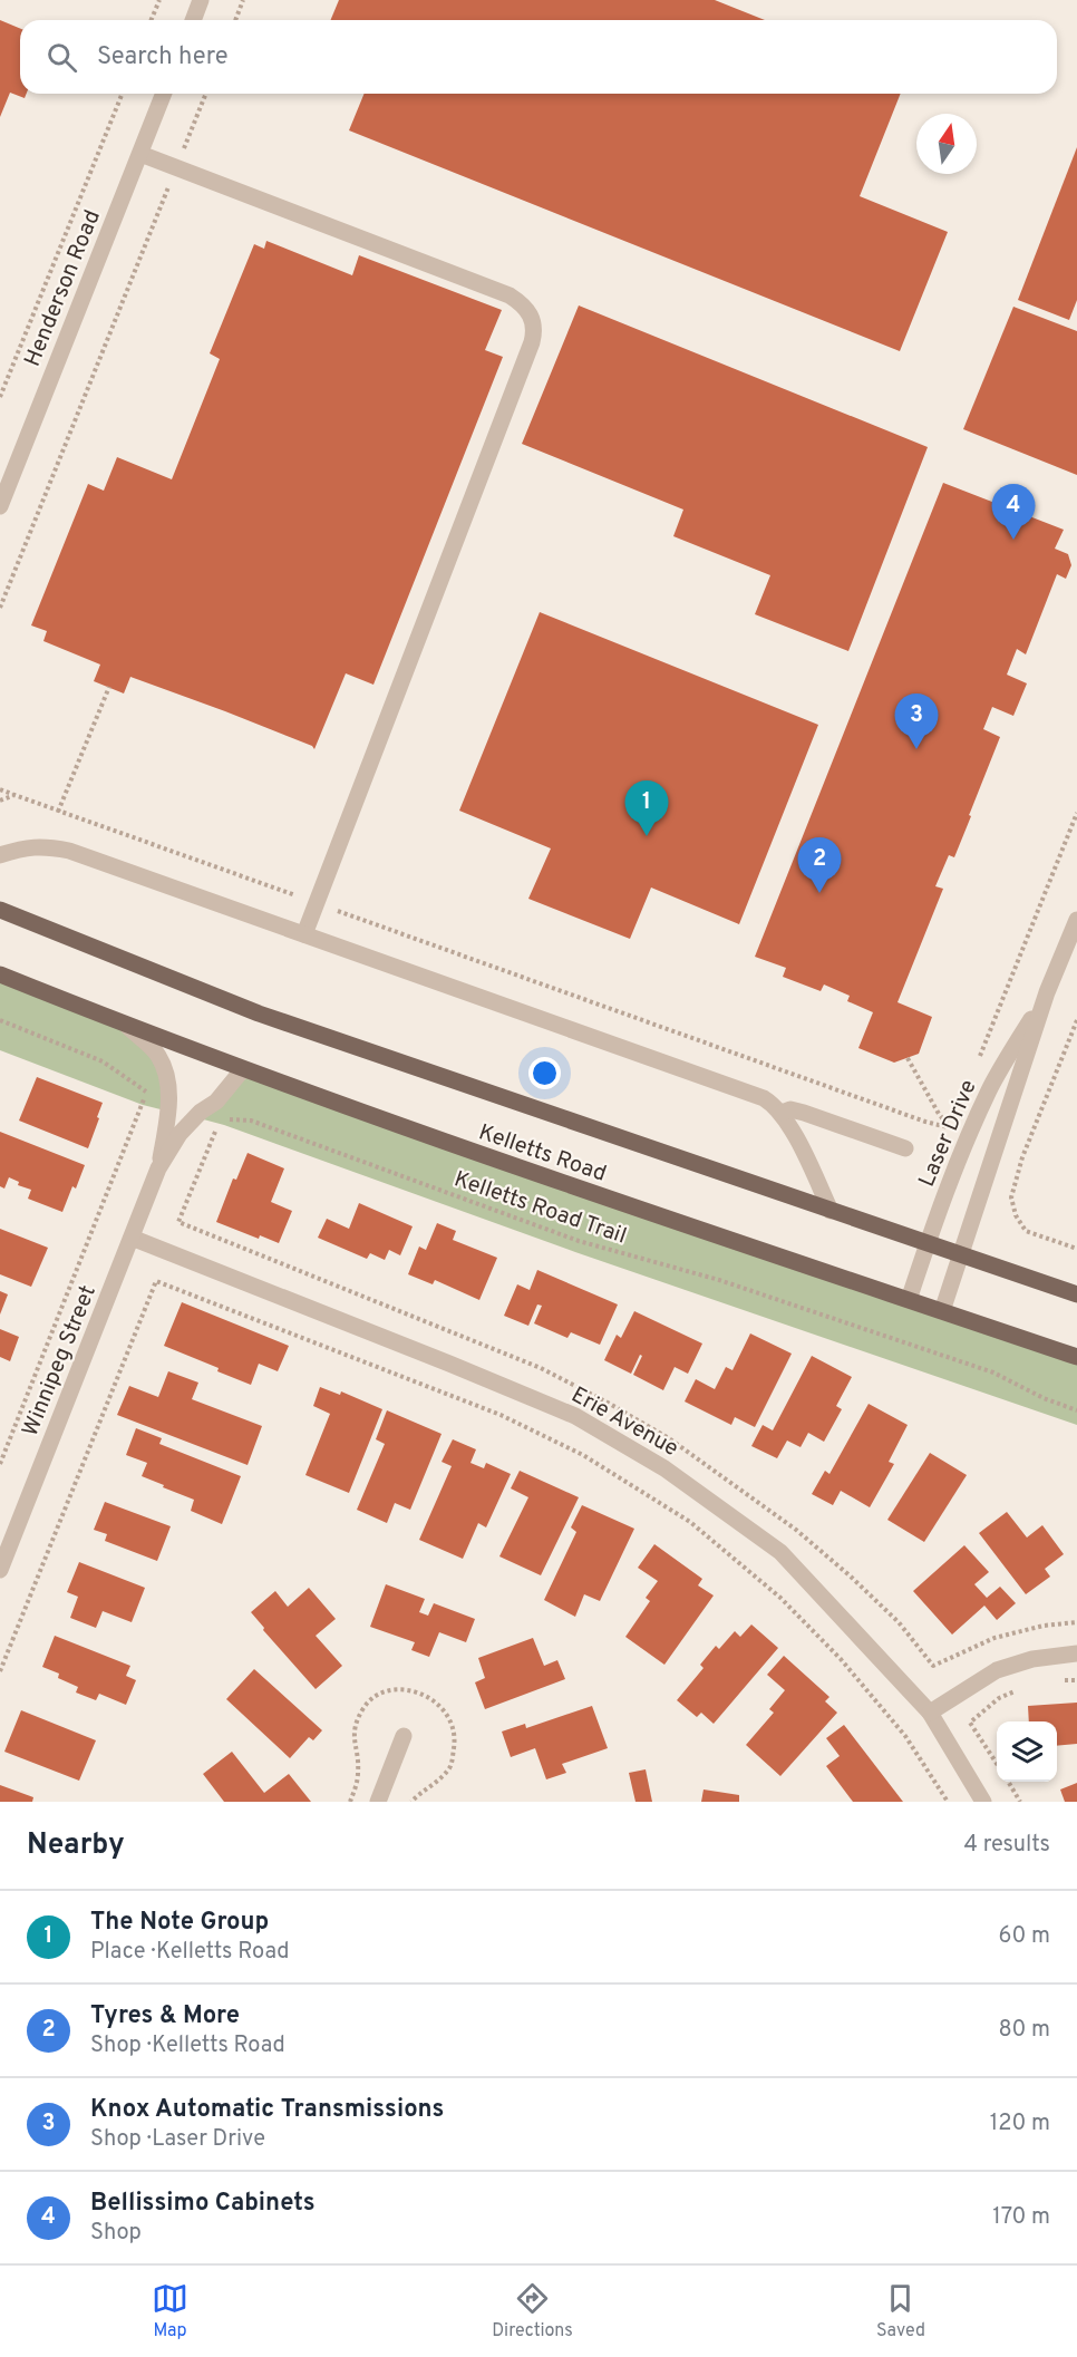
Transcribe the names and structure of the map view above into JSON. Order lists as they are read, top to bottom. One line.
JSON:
{"streets":{"main road":["Kelletts Road"],"street":["Henderson Road","Laser Drive","Winnipeg Street","Erie Avenue"],"path":["Kelletts Road Trail"]},"crossings":[["Laser Drive","Kelletts Road"],["Kelletts Road","Winnipeg Street"],["Kelletts Road Trail","Winnipeg Street"],["Winnipeg Street","Erie Avenue"]],"north":"top","page":{"search":"Search here","pins":["4","3","1","2"],"heading":["Nearby","4 results"],"list":[{"mark":"1","name":"The Note Group","note":"Place · Kelletts Road","value":"60 m"},{"mark":"2","name":"Tyres & More","note":"Shop · Kelletts Road","value":"80 m"},{"mark":"3","name":"Knox Automatic Transmissions","note":"Shop · Laser Drive","value":"120 m"},{"mark":"4","name":"Bellissimo Cabinets","note":"Shop","value":"170 m"}],"nav":["Map","Directions","Saved"]}}
